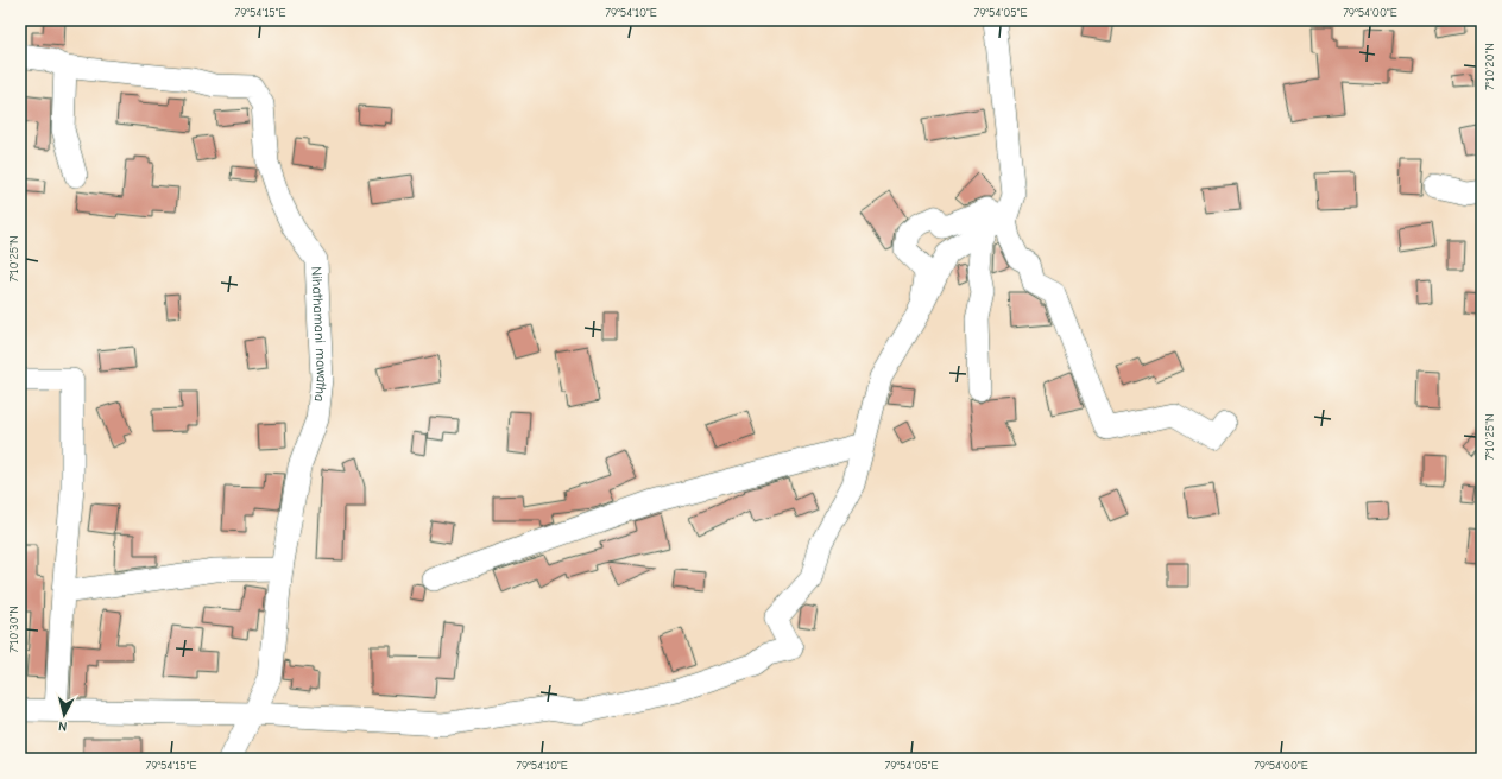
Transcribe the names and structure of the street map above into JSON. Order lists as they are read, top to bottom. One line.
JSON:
{"streets":{"street":["Nihathamani mawatha"]},"north":"bottom","coordinates":["79°54'15\"E","79°54'10\"E","79°54'05\"E","79°54'00\"E","7°10'20\"N","7°10'25\"N","7°10'30\"N"]}
